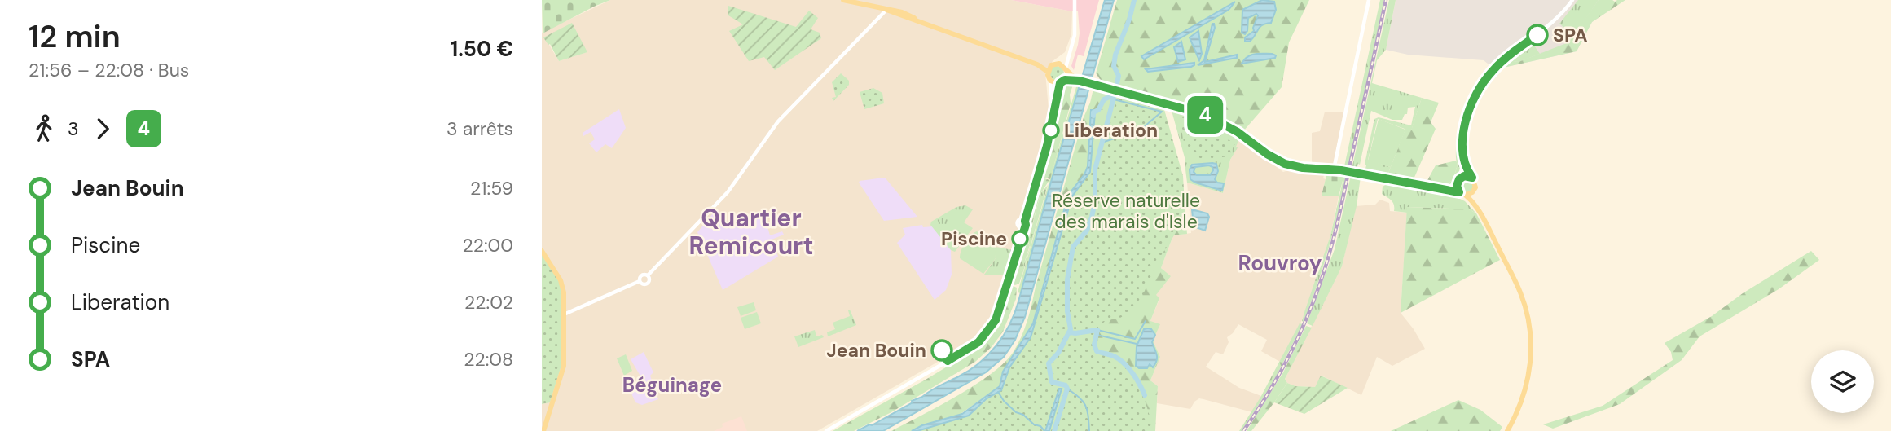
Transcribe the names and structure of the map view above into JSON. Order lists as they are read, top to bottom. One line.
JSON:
{"districts":["Quartier Remicourt","Rouvroy","Béguinage"],"parks":["Réserve naturelle des marais d'Isle"],"places":["SPA","Liberation","Piscine","Jean Bouin"],"lines":["bus line 4"],"page":{"heading":["12 min","21:56 – 22:08 · Bus","1.50 €"],"on_map":"4","legs":["3","4","3 arrêts"],"list":[{"name":"Jean Bouin","value":"21:59"},{"name":"Piscine","value":"22:00"},{"name":"Liberation","value":"22:02"},{"name":"SPA","value":"22:08"}]}}
